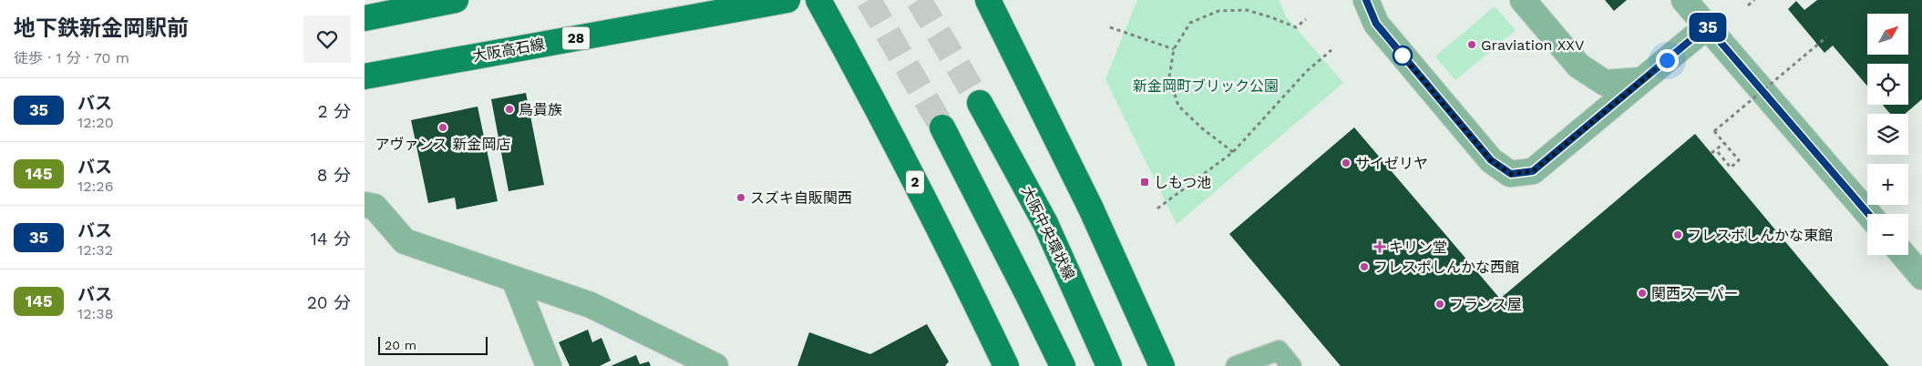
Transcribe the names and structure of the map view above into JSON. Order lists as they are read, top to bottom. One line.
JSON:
{"streets":{"main road":["28","大阪高石線","2","大阪中央環状線"]},"parks":["新金岡町ブリック公園"],"places":{"other":["Graviation XXV","鳥貴族","アヴァンス 新金岡店","サイゼリヤ","スズキ自販関西","フレスポしんかな東館","フレスポしんかな西館","関西スーパー","フランス屋"],"transit":["しもつ池"],"health":["キリン堂"]},"lines":["bus line 35"],"scale_bar":"20 m","north":"top right","page":{"heading":["地下鉄新金岡駅前","徒歩 · 1 分 · 70 m"],"on_map":"35","map_buttons":["+","−"],"list":[{"mark":"35","name":"バス","note":"12:20","value":"2 分"},{"mark":"145","name":"バス","note":"12:26","value":"8 分"},{"mark":"35","name":"バス","note":"12:32","value":"14 分"},{"mark":"145","name":"バス","note":"12:38","value":"20 分"}],"scale":"20 m"}}
